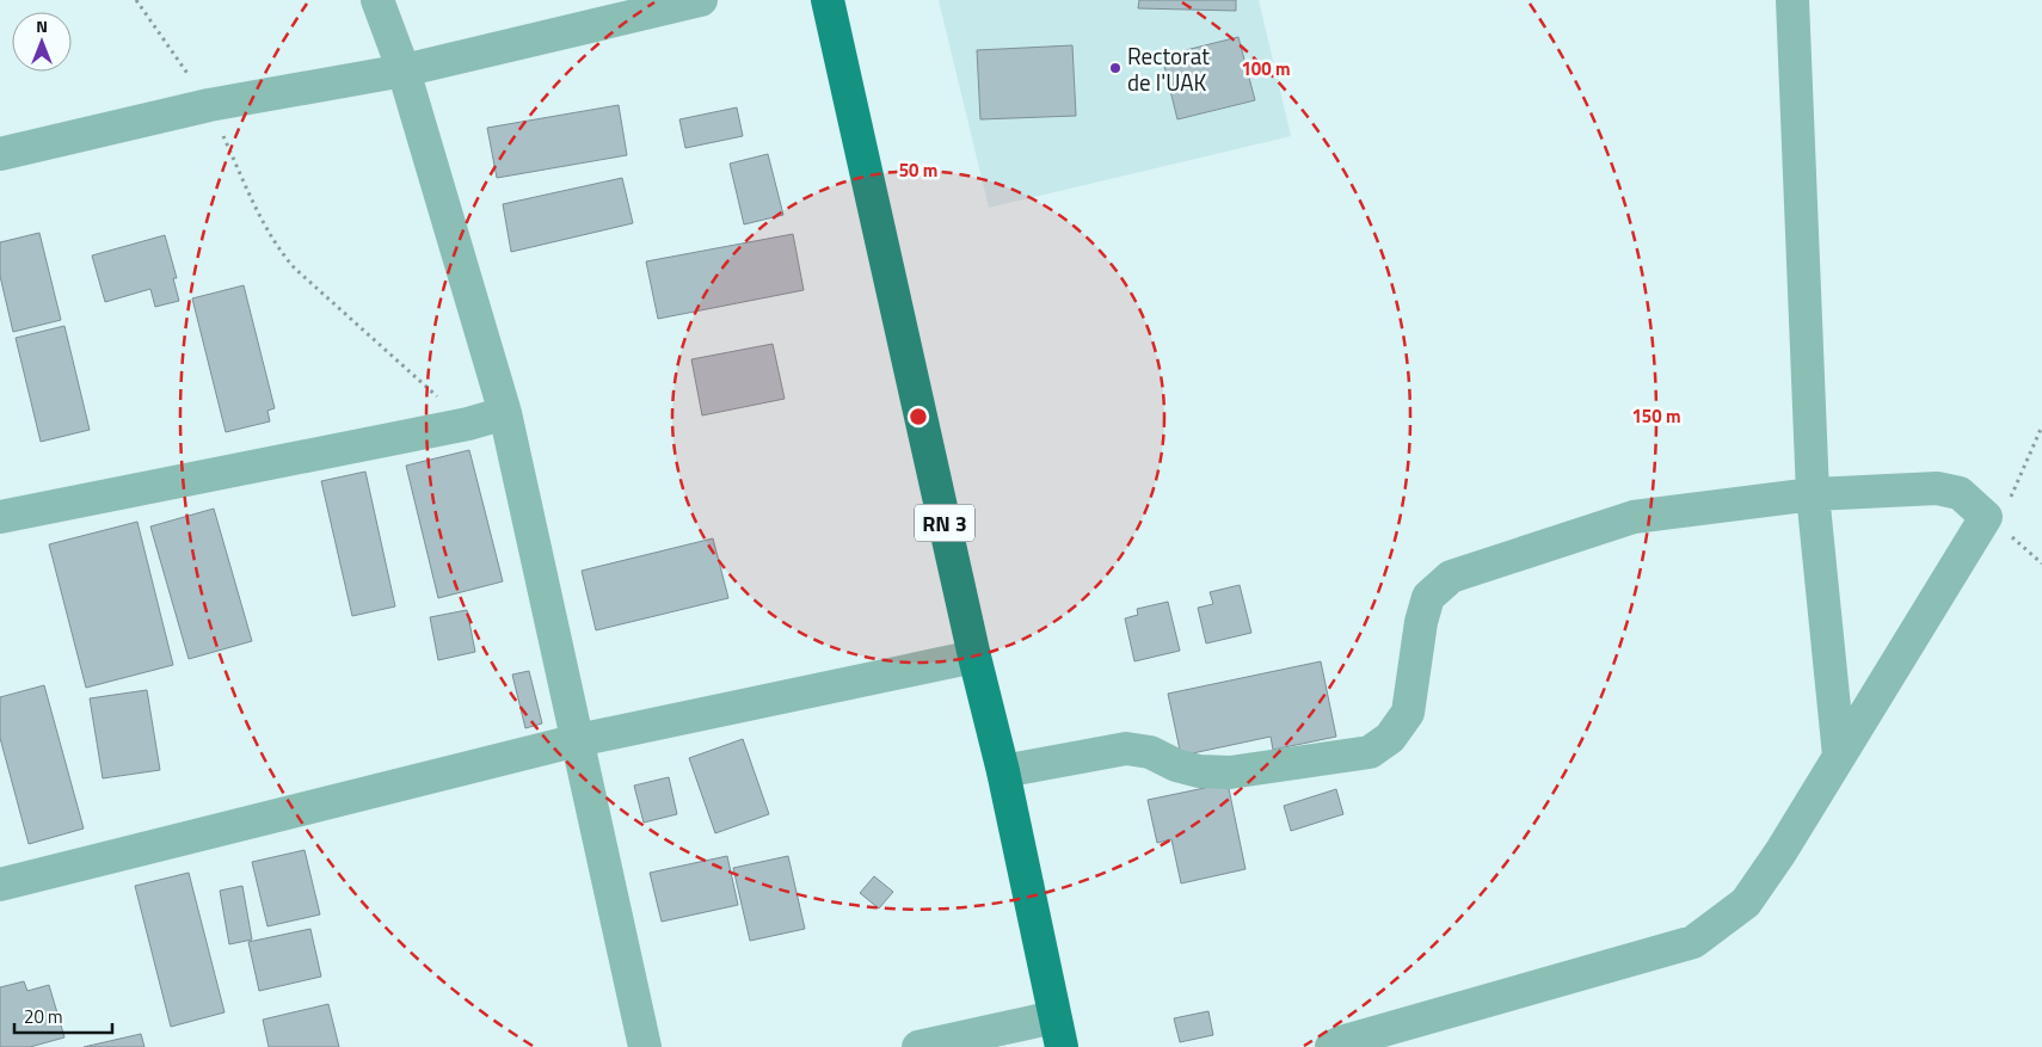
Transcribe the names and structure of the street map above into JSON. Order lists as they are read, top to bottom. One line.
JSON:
{"streets":{"main road":["RN 3"]},"places":["Rectorat de l'UAK"],"scale_bar":"20 m","north":"top","rings":["100 m","50 m","150 m"]}
